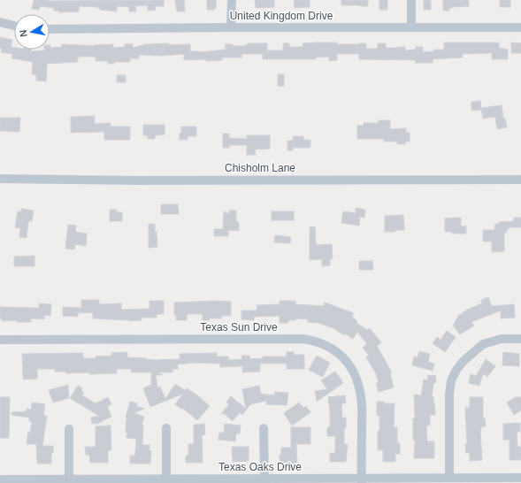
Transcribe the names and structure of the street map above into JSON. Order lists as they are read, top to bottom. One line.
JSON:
{"streets":{"street":["United Kingdom Drive","Chisholm Lane","Texas Sun Drive","Texas Oaks Drive"]},"crossings":[["Texas Sun Drive","Texas Oaks Drive"]],"north":"left"}
